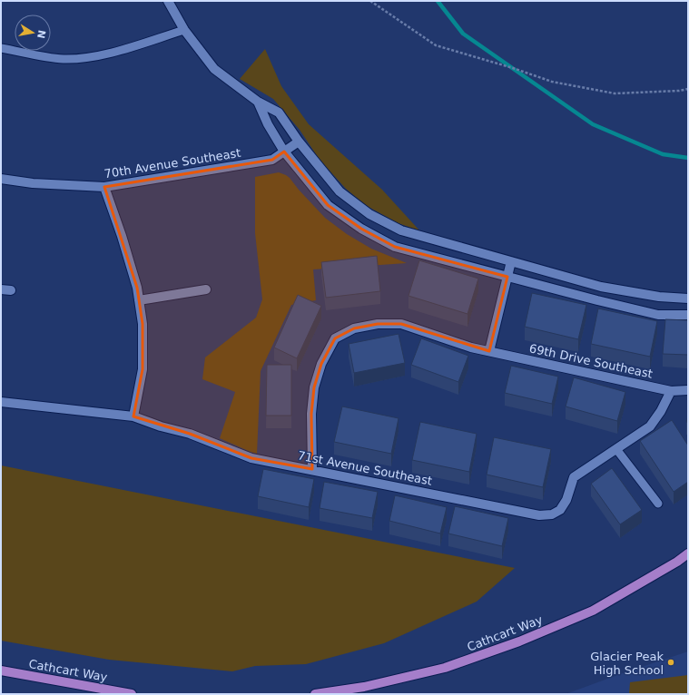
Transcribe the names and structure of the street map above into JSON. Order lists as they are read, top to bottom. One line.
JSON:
{"streets":{"main road":["Cathcart Way"],"street":["70th Avenue Southeast","69th Drive Southeast","71st Avenue Southeast"]},"crossings":[["69th Drive Southeast","71st Avenue Southeast"]],"places":["Glacier Peak High School"],"north":"right"}
